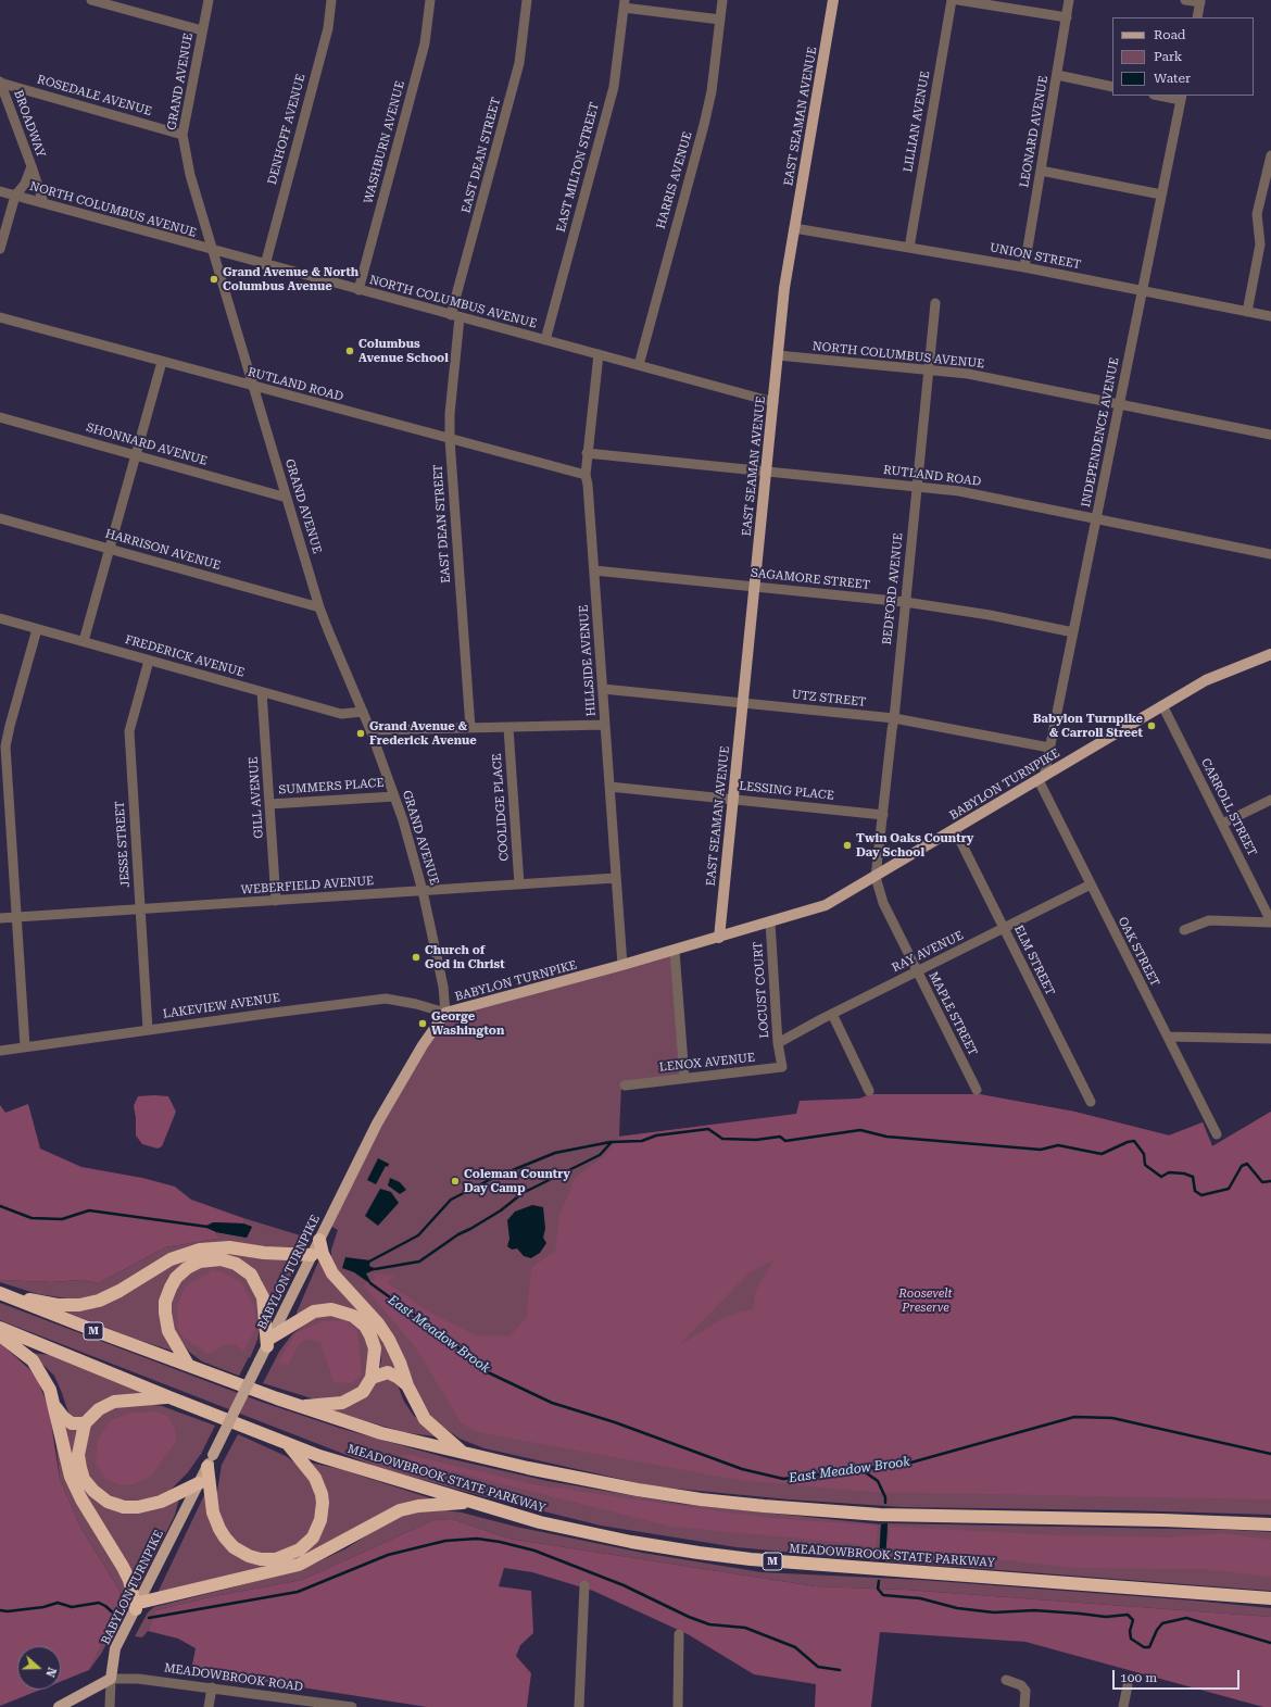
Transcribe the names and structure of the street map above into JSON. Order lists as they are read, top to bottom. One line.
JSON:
{"streets":{"highway":["M","MEADOWBROOK STATE PARKWAY"],"main road":["EAST SEAMAN AVENUE","BABYLON TURNPIKE"],"street":["GRAND AVENUE","ROSEDALE AVENUE","LILLIAN AVENUE","BROADWAY","DENHOFF AVENUE","LEONARD AVENUE","WASHBURN AVENUE","EAST DEAN STREET","EAST MILTON STREET","HARRIS AVENUE","NORTH COLUMBUS AVENUE","UNION STREET","RUTLAND ROAD","INDEPENDENCE AVENUE","SHONNARD AVENUE","HARRISON AVENUE","SAGAMORE STREET","BEDFORD AVENUE","FREDERICK AVENUE","HILLSIDE AVENUE","UTZ STREET","SUMMERS PLACE","LESSING PLACE","GILL AVENUE","COOLIDGE PLACE","CARROLL STREET","JESSE STREET","WEBERFIELD AVENUE","RAY AVENUE","OAK STREET","ELM STREET","LOCUST COURT","LAKEVIEW AVENUE","MAPLE STREET","LENOX AVENUE","MEADOWBROOK ROAD"]},"crossings":[["GRAND AVENUE","ROSEDALE AVENUE"],["GRAND AVENUE","NORTH COLUMBUS AVENUE"],["GRAND AVENUE","RUTLAND ROAD"],["GRAND AVENUE","SHONNARD AVENUE"],["GRAND AVENUE","HARRISON AVENUE"],["GRAND AVENUE","FREDERICK AVENUE"],["GRAND AVENUE","BABYLON TURNPIKE"],["GRAND AVENUE","SUMMERS PLACE"],["GRAND AVENUE","WEBERFIELD AVENUE"],["GRAND AVENUE","LAKEVIEW AVENUE"],["ROSEDALE AVENUE","BROADWAY"],["EAST SEAMAN AVENUE","NORTH COLUMBUS AVENUE"],["EAST SEAMAN AVENUE","UNION STREET"],["EAST SEAMAN AVENUE","RUTLAND ROAD"],["EAST SEAMAN AVENUE","SAGAMORE STREET"],["EAST SEAMAN AVENUE","UTZ STREET"],["EAST SEAMAN AVENUE","BABYLON TURNPIKE"],["EAST SEAMAN AVENUE","LESSING PLACE"],["LILLIAN AVENUE","UNION STREET"],["BROADWAY","NORTH COLUMBUS AVENUE"],["DENHOFF AVENUE","NORTH COLUMBUS AVENUE"],["LEONARD AVENUE","UNION STREET"],["WASHBURN AVENUE","NORTH COLUMBUS AVENUE"],["EAST DEAN STREET","NORTH COLUMBUS AVENUE"],["EAST DEAN STREET","RUTLAND ROAD"],["EAST MILTON STREET","NORTH COLUMBUS AVENUE"],["HARRIS AVENUE","NORTH COLUMBUS AVENUE"],["NORTH COLUMBUS AVENUE","INDEPENDENCE AVENUE"],["NORTH COLUMBUS AVENUE","BEDFORD AVENUE"],["NORTH COLUMBUS AVENUE","HILLSIDE AVENUE"],["UNION STREET","INDEPENDENCE AVENUE"],["RUTLAND ROAD","INDEPENDENCE AVENUE"],["RUTLAND ROAD","BEDFORD AVENUE"],["RUTLAND ROAD","HILLSIDE AVENUE"],["INDEPENDENCE AVENUE","SAGAMORE STREET"],["INDEPENDENCE AVENUE","UTZ STREET"],["INDEPENDENCE AVENUE","BABYLON TURNPIKE"],["INDEPENDENCE AVENUE","OAK STREET"],["SAGAMORE STREET","BEDFORD AVENUE"],["SAGAMORE STREET","HILLSIDE AVENUE"],["BEDFORD AVENUE","UTZ STREET"],["BEDFORD AVENUE","BABYLON TURNPIKE"],["BEDFORD AVENUE","LESSING PLACE"],["BEDFORD AVENUE","MAPLE STREET"],["FREDERICK AVENUE","GILL AVENUE"],["FREDERICK AVENUE","JESSE STREET"],["HILLSIDE AVENUE","UTZ STREET"],["HILLSIDE AVENUE","BABYLON TURNPIKE"],["HILLSIDE AVENUE","LESSING PLACE"],["HILLSIDE AVENUE","WEBERFIELD AVENUE"],["BABYLON TURNPIKE","CARROLL STREET"],["BABYLON TURNPIKE","OAK STREET"],["BABYLON TURNPIKE","ELM STREET"],["BABYLON TURNPIKE","LOCUST COURT"],["BABYLON TURNPIKE","LAKEVIEW AVENUE"],["BABYLON TURNPIKE","MAPLE STREET"],["BABYLON TURNPIKE","MEADOWBROOK ROAD"],["SUMMERS PLACE","GILL AVENUE"],["GILL AVENUE","WEBERFIELD AVENUE"],["COOLIDGE PLACE","WEBERFIELD AVENUE"],["JESSE STREET","WEBERFIELD AVENUE"],["JESSE STREET","LAKEVIEW AVENUE"],["RAY AVENUE","OAK STREET"],["RAY AVENUE","ELM STREET"],["RAY AVENUE","LOCUST COURT"],["RAY AVENUE","MAPLE STREET"],["LOCUST COURT","LENOX AVENUE"]],"water":["East Meadow Brook"],"parks":["Roosevelt Preserve"],"places":["Grand Avenue & North Columbus Avenue","Columbus Avenue School","Babylon Turnpike & Carroll Street","Grand Avenue & Frederick Avenue","Twin Oaks Country Day School","Church of God in Christ","George Washington","Coleman Country Day Camp"],"legend":["Road","Park","Water"],"scale_bar":"100 m","north":"right"}
